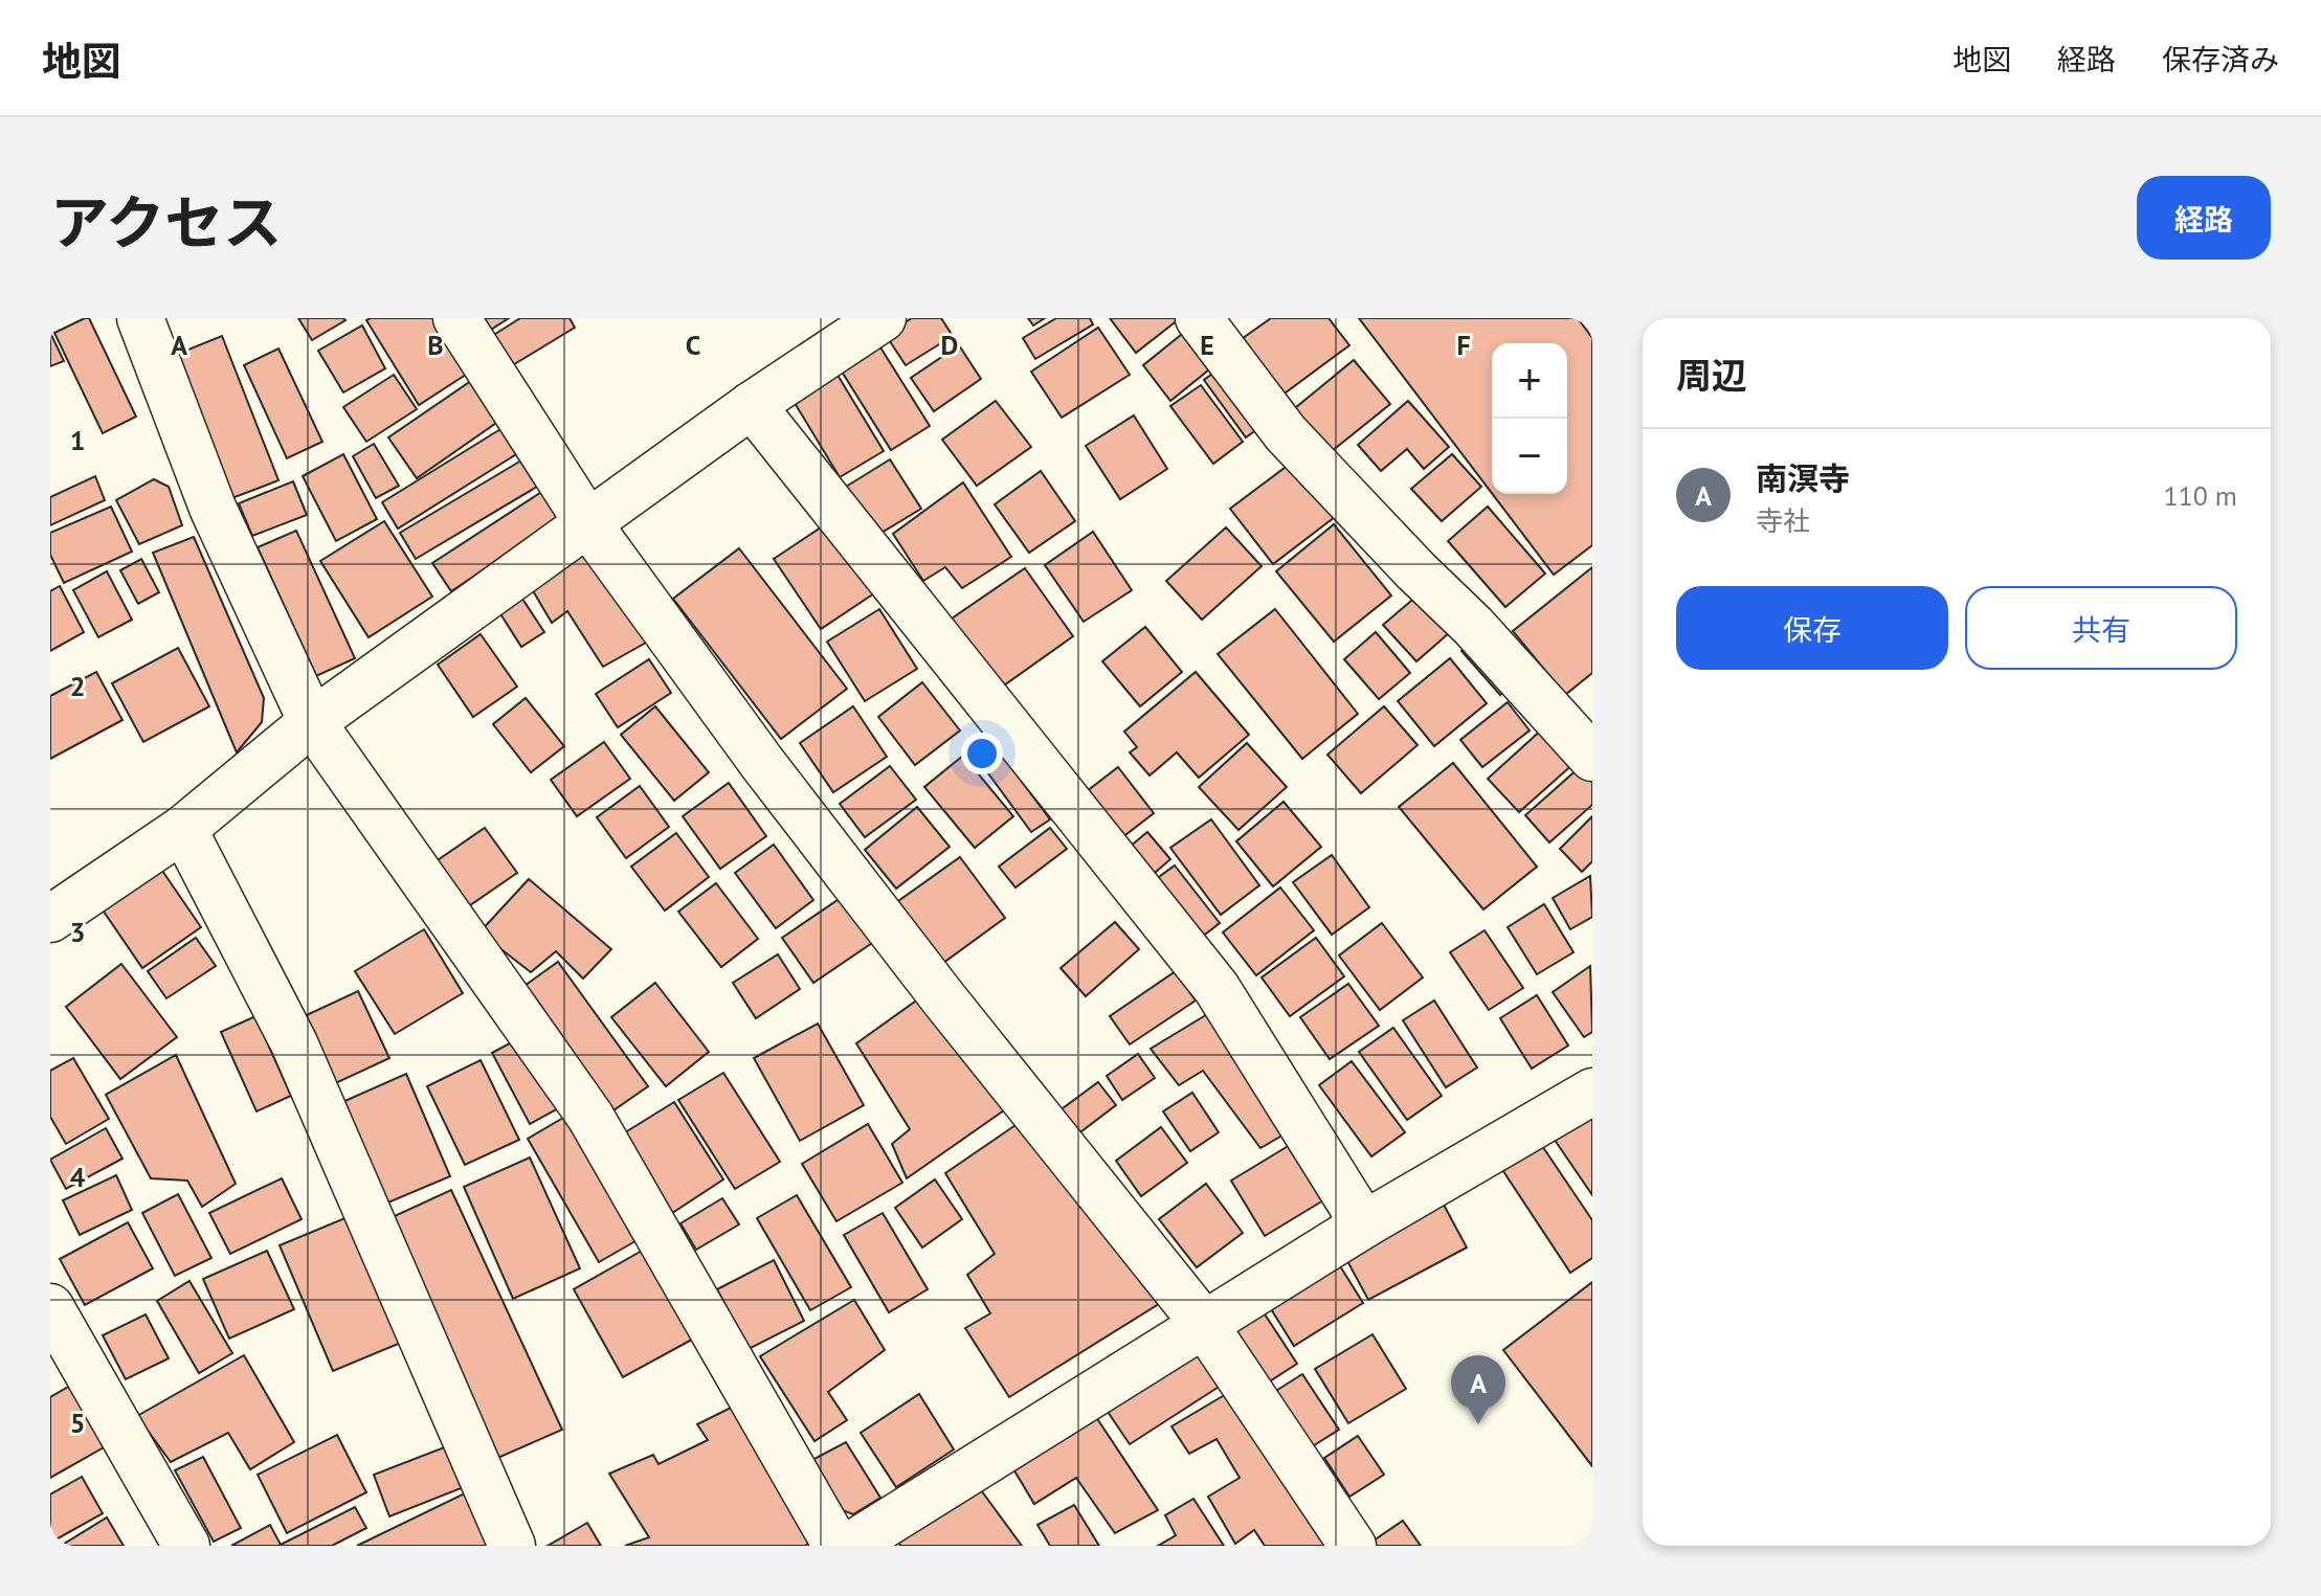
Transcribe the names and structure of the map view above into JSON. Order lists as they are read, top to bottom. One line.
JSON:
{"page":{"header":"地図","nav":["地図","経路","保存済み"],"title":"アクセス","buttons":["経路",["保存","共有"]],"heading":"周辺","map_buttons":["+","−"],"list":[{"mark":"A","name":"南溟寺","note":"寺社","value":"110 m"}],"pins":"A"},"grid":{"columns":["A","B","C","D","E","F"],"rows":["1","2","3","4","5"]}}
